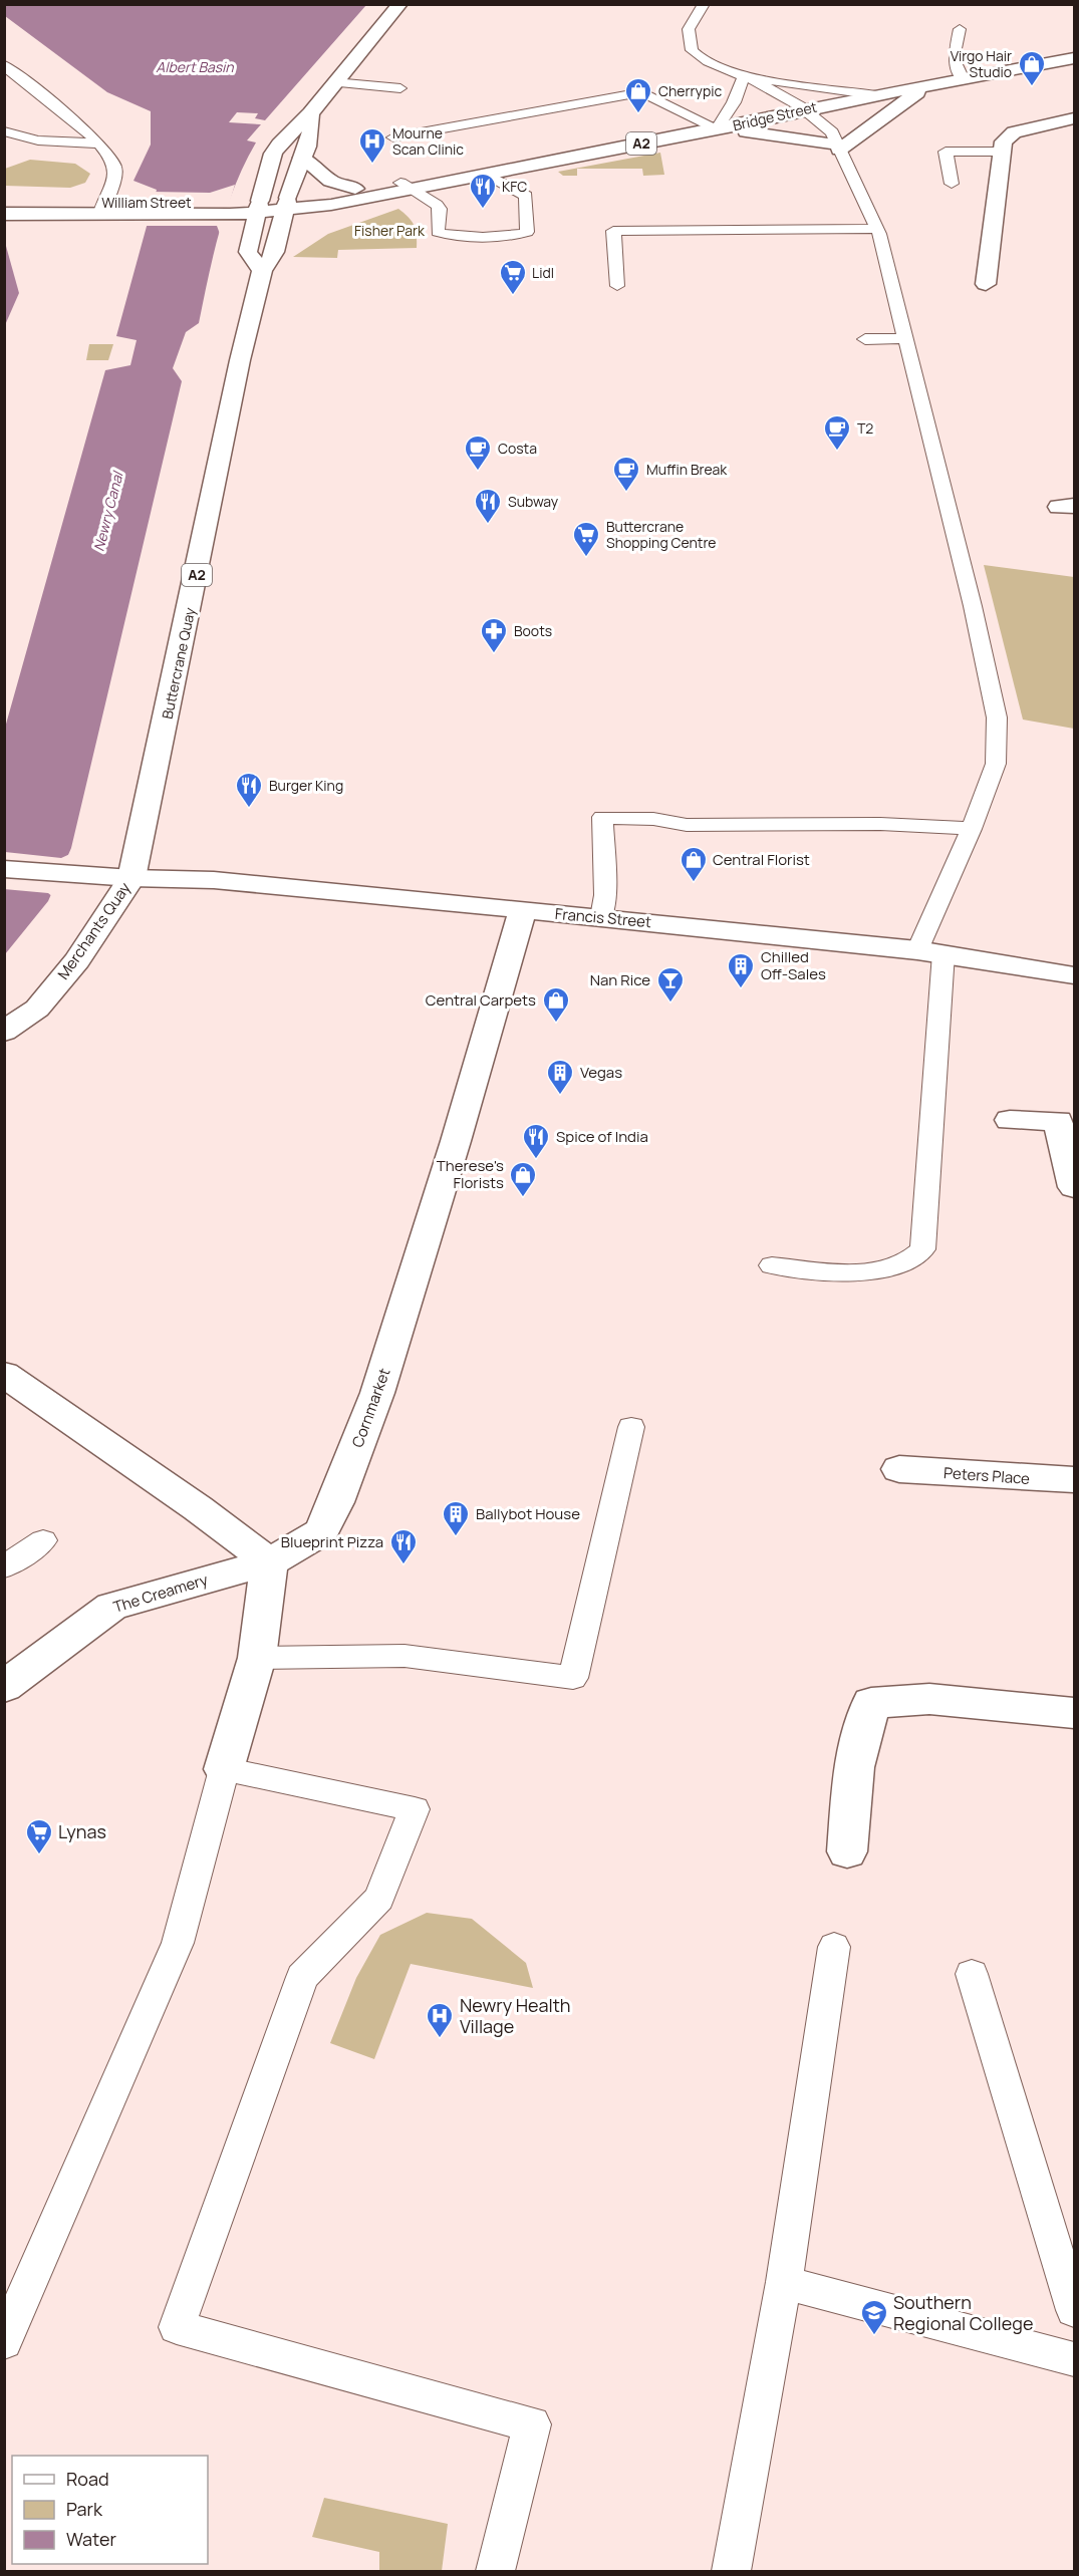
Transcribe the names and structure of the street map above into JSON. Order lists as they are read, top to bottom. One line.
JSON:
{"streets":{"main road":["Bridge Street","A2","William Street","Buttercrane Quay","Francis Street","Merchants Quay","Cornmarket","Peters Place","The Creamery"]},"crossings":[["Bridge Street","William Street"],["Bridge Street","Buttercrane Quay"],["William Street","Buttercrane Quay"],["Buttercrane Quay","Francis Street"],["Buttercrane Quay","Merchants Quay"],["Francis Street","Merchants Quay"],["Francis Street","Cornmarket"],["Cornmarket","The Creamery"]],"water":["Albert Basin","Newry Canal"],"parks":["Fisher Park"],"places":{"shop":["Virgo Hair Studio","Cherrypic","Central Florist","Central Carpets","Therese's Florists"],"hospital":["Mourne Scan Clinic","Newry Health Village"],"restaurant":["KFC","Subway","Burger King","Spice of India","Blueprint Pizza"],"supermarket":["Lidl","Buttercrane Shopping Centre","Lynas"],"cafe":["T2","Costa","Muffin Break"],"pharmacy":["Boots"],"building":["Chilled Off-Sales","Vegas","Ballybot House"],"bar":["Nan Rice"],"school or university":["Southern Regional College"]},"legend":["Road","Park","Water"]}
